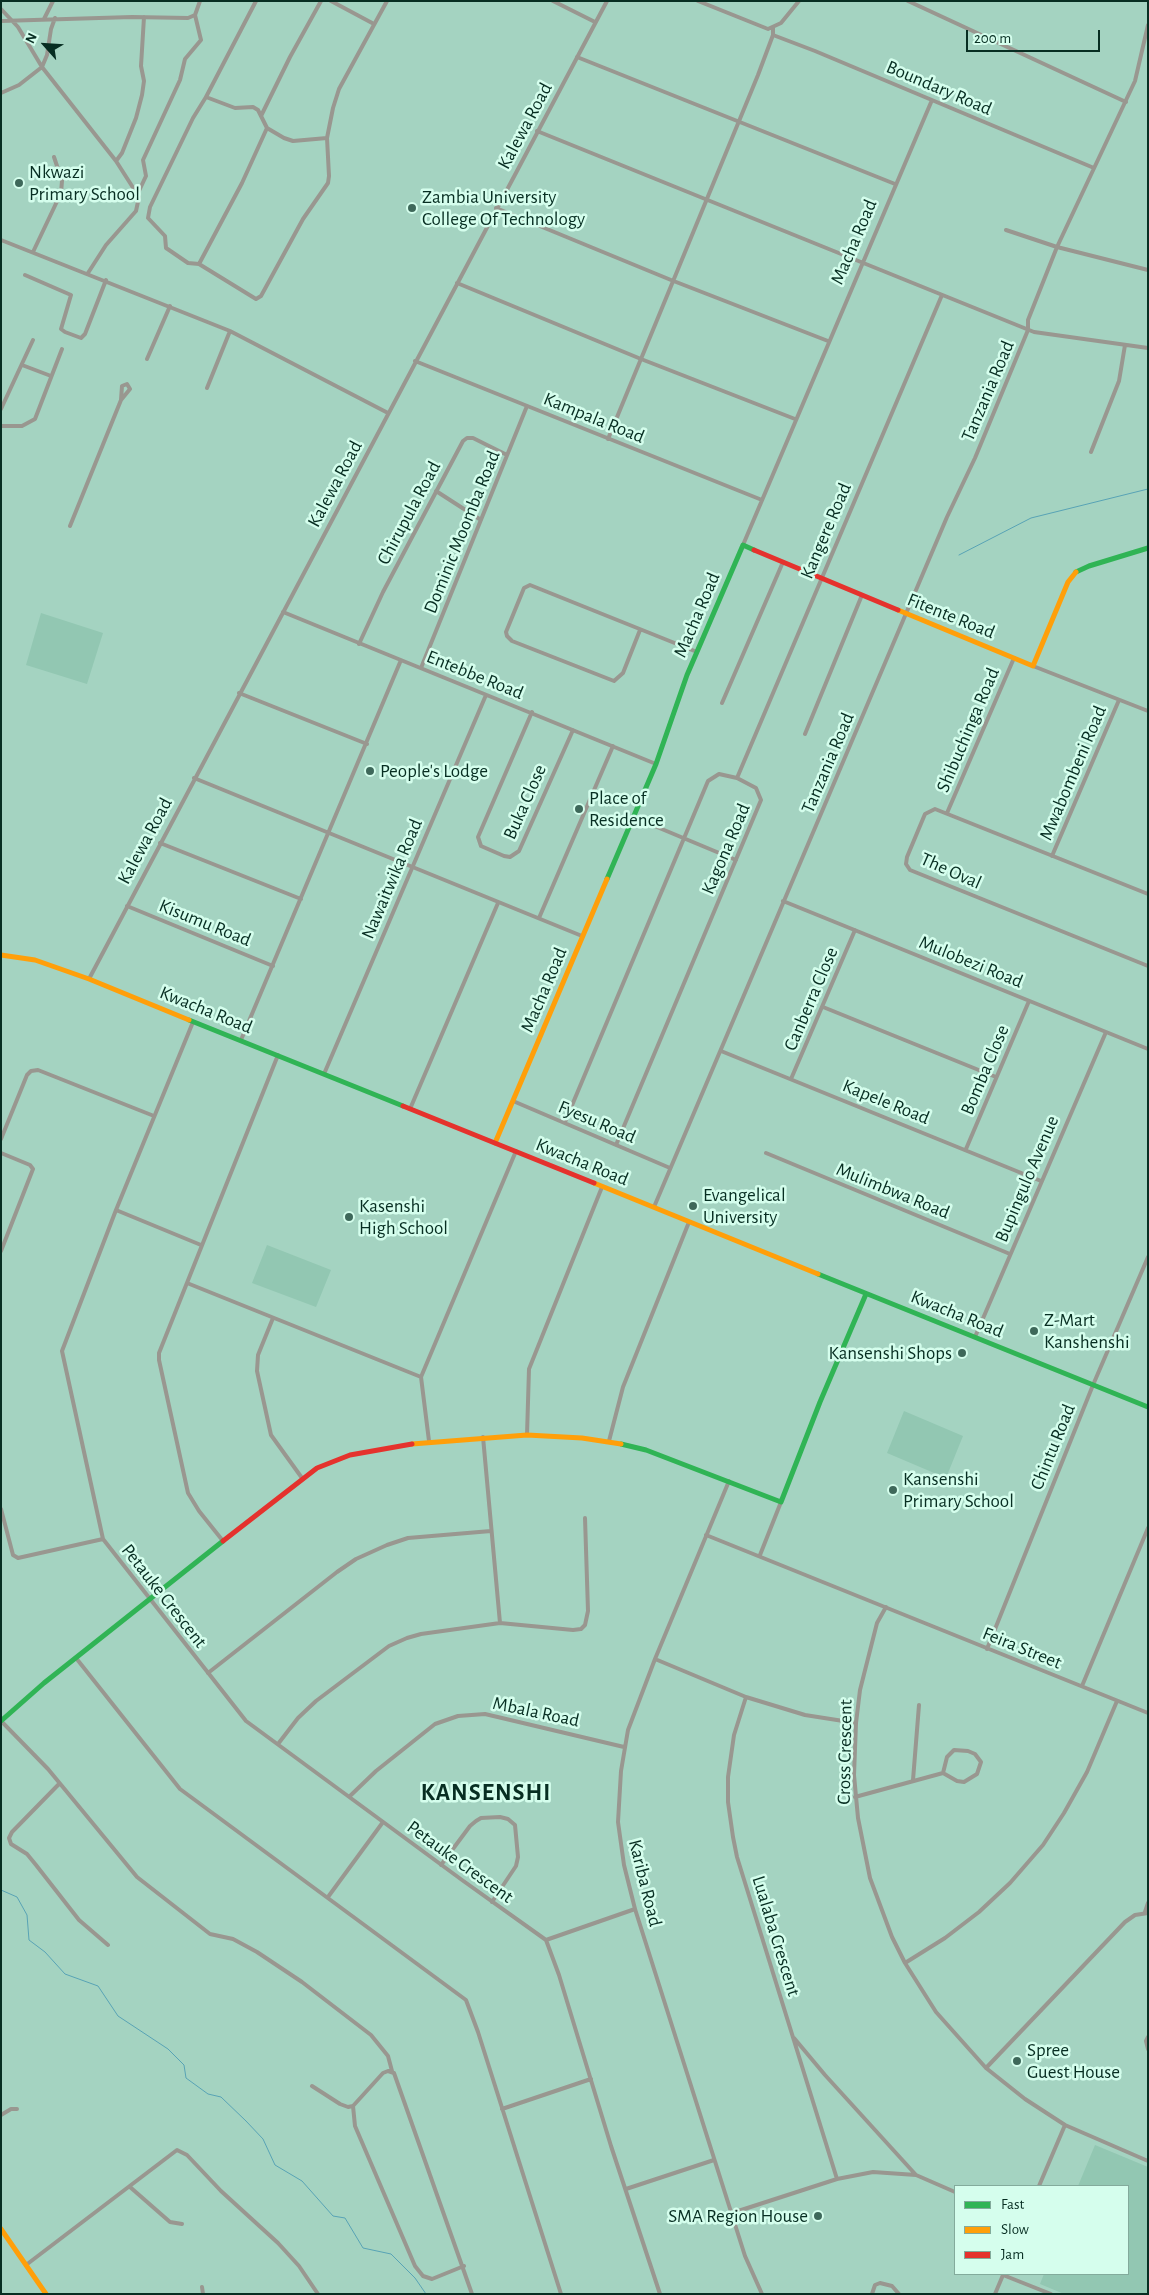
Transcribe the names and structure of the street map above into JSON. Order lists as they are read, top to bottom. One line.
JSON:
{"streets":{"main road":["Macha Road","Fitente Road","Kwacha Road"],"street":["Boundary Road","Kalewa Road","Tanzania Road","Kampala Road","Chirupula Road","Kangere Road","Dominic Moomba Road","Entebbe Road","Shibuchinga Road","Mwabombeni Road","Buka Close","Kagona Road","The Oval","Nawaitwika Road","Kisumu Road","Mulobezi Road","Canberra Close","Bomba Close","Kapele Road","Fyesu Road","Bupingulo Avenue","Mulimbwa Road","Chintu Road","Petauke Crescent","Feira Street","Mbala Road","Cross Crescent","Kariba Road","Lualaba Crescent"]},"crossings":[["Boundary Road","Macha Road"],["Boundary Road","Tanzania Road"],["Kalewa Road","Kampala Road"],["Kalewa Road","Entebbe Road"],["Kalewa Road","Kisumu Road"],["Kalewa Road","Kwacha Road"],["Macha Road","Kampala Road"],["Macha Road","Fitente Road"],["Macha Road","Entebbe Road"],["Macha Road","Kwacha Road"],["Macha Road","Fyesu Road"],["Tanzania Road","Fitente Road"],["Tanzania Road","Mulobezi Road"],["Tanzania Road","Kwacha Road"],["Tanzania Road","Kapele Road"],["Tanzania Road","Fyesu Road"],["Kampala Road","Dominic Moomba Road"],["Chirupula Road","Dominic Moomba Road"],["Chirupula Road","Entebbe Road"],["Kangere Road","Fitente Road"],["Kangere Road","Kagona Road"],["Dominic Moomba Road","Entebbe Road"],["Fitente Road","Shibuchinga Road"],["Fitente Road","Mwabombeni Road"],["Entebbe Road","Buka Close"],["Entebbe Road","Nawaitwika Road"],["Shibuchinga Road","The Oval"],["Mwabombeni Road","The Oval"],["Kagona Road","Fyesu Road"],["Nawaitwika Road","Kwacha Road"],["Mulobezi Road","Canberra Close"],["Mulobezi Road","Bomba Close"],["Mulobezi Road","Bupingulo Avenue"],["Canberra Close","Kapele Road"],["Kwacha Road","Bupingulo Avenue"],["Kwacha Road","Chintu Road"],["Bomba Close","Kapele Road"],["Kapele Road","Bupingulo Avenue"],["Bupingulo Avenue","Mulimbwa Road"],["Chintu Road","Feira Street"],["Petauke Crescent","Mbala Road"],["Feira Street","Cross Crescent"],["Feira Street","Kariba Road"],["Mbala Road","Kariba Road"]],"districts":["KANSENSHI"],"places":["Nkwazi Primary School","Zambia University College Of Technology","People's Lodge","Place of Residence","Evangelical University","Kasenshi High School","Z-Mart Kanshenshi","Kansenshi Shops","Kansenshi Primary School","Spree Guest House","SMA Region House"],"legend":["Fast","Slow","Jam"],"scale_bar":"200 m","north":"top left"}
